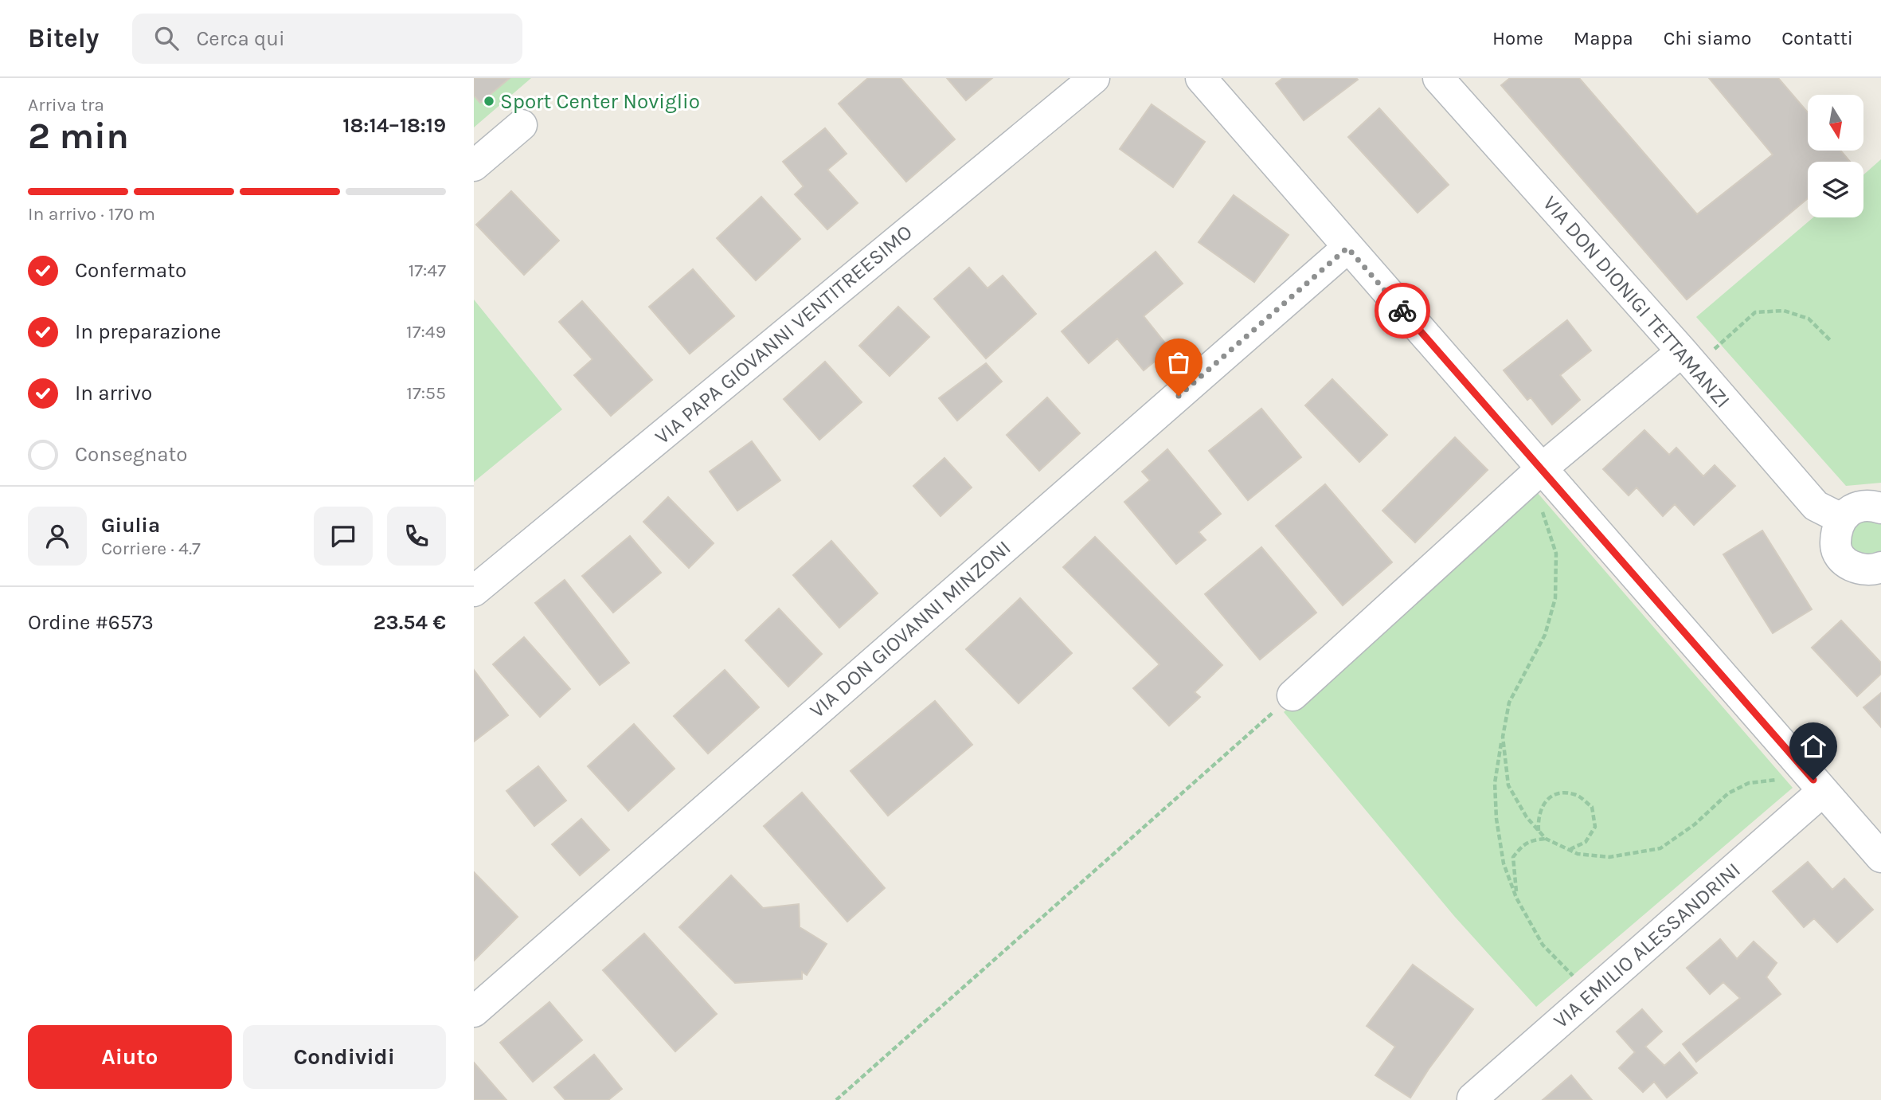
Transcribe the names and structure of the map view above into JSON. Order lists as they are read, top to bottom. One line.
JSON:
{"streets":{"street":["VIA DON DIONIGI TETTAMANZI","VIA PAPA GIOVANNI VENTITREESIMO","VIA DON GIOVANNI MINZONI","VIA EMILIO ALESSANDRINI"]},"places":["Sport Center Noviglio"],"north":"bottom","page":{"header":"Bitely","search":"Cerca qui","nav":["Home","Mappa","Chi siamo","Contatti"],"heading":["2 min","Arriva tra","18:14–18:19"],"panel":["Giulia","Corriere · 4.7","Ordine #6573","23.54 €"],"bar":"In arrivo · 170 m","list":[["Confermato","17:47"],["In preparazione","17:49"],["In arrivo","17:55"],"Consegnato"],"buttons":["Aiuto","Condividi"]}}
